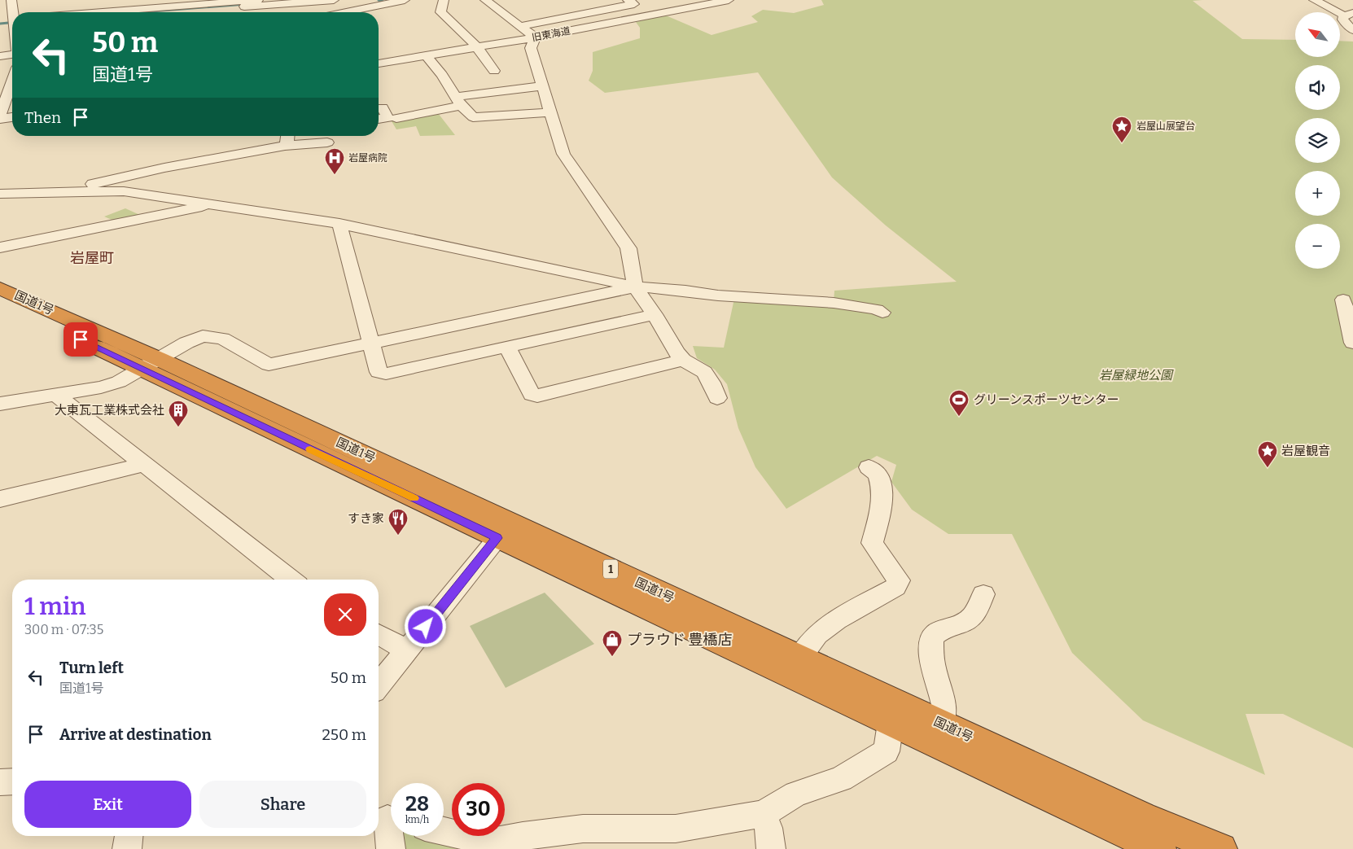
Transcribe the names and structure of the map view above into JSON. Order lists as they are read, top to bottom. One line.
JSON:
{"streets":{"highway":["国道1号","1"],"street":["旧東海道"]},"districts":["岩屋町"],"parks":["岩屋緑地公園"],"places":{"place":["岩屋山展望台","岩屋観音"],"hospital":["岩屋病院"],"sports":["グリーンスポーツセンター"],"building":["大東瓦工業株式会社"],"restaurant":["すき家"],"shop":["プラウド 豊橋店"]},"north":"top left","page":{"map_buttons":["+","−"],"turn":["50 m","国道1号"],"then":"Then","heading":["1 min","300 m · 07:35"],"list":[{"name":"Turn left","note":"国道1号","value":"50 m"},{"name":"Arrive at destination","value":"250 m"}],"buttons":["Exit","Share"],"speed":"28 km/h","limit":"30"}}
